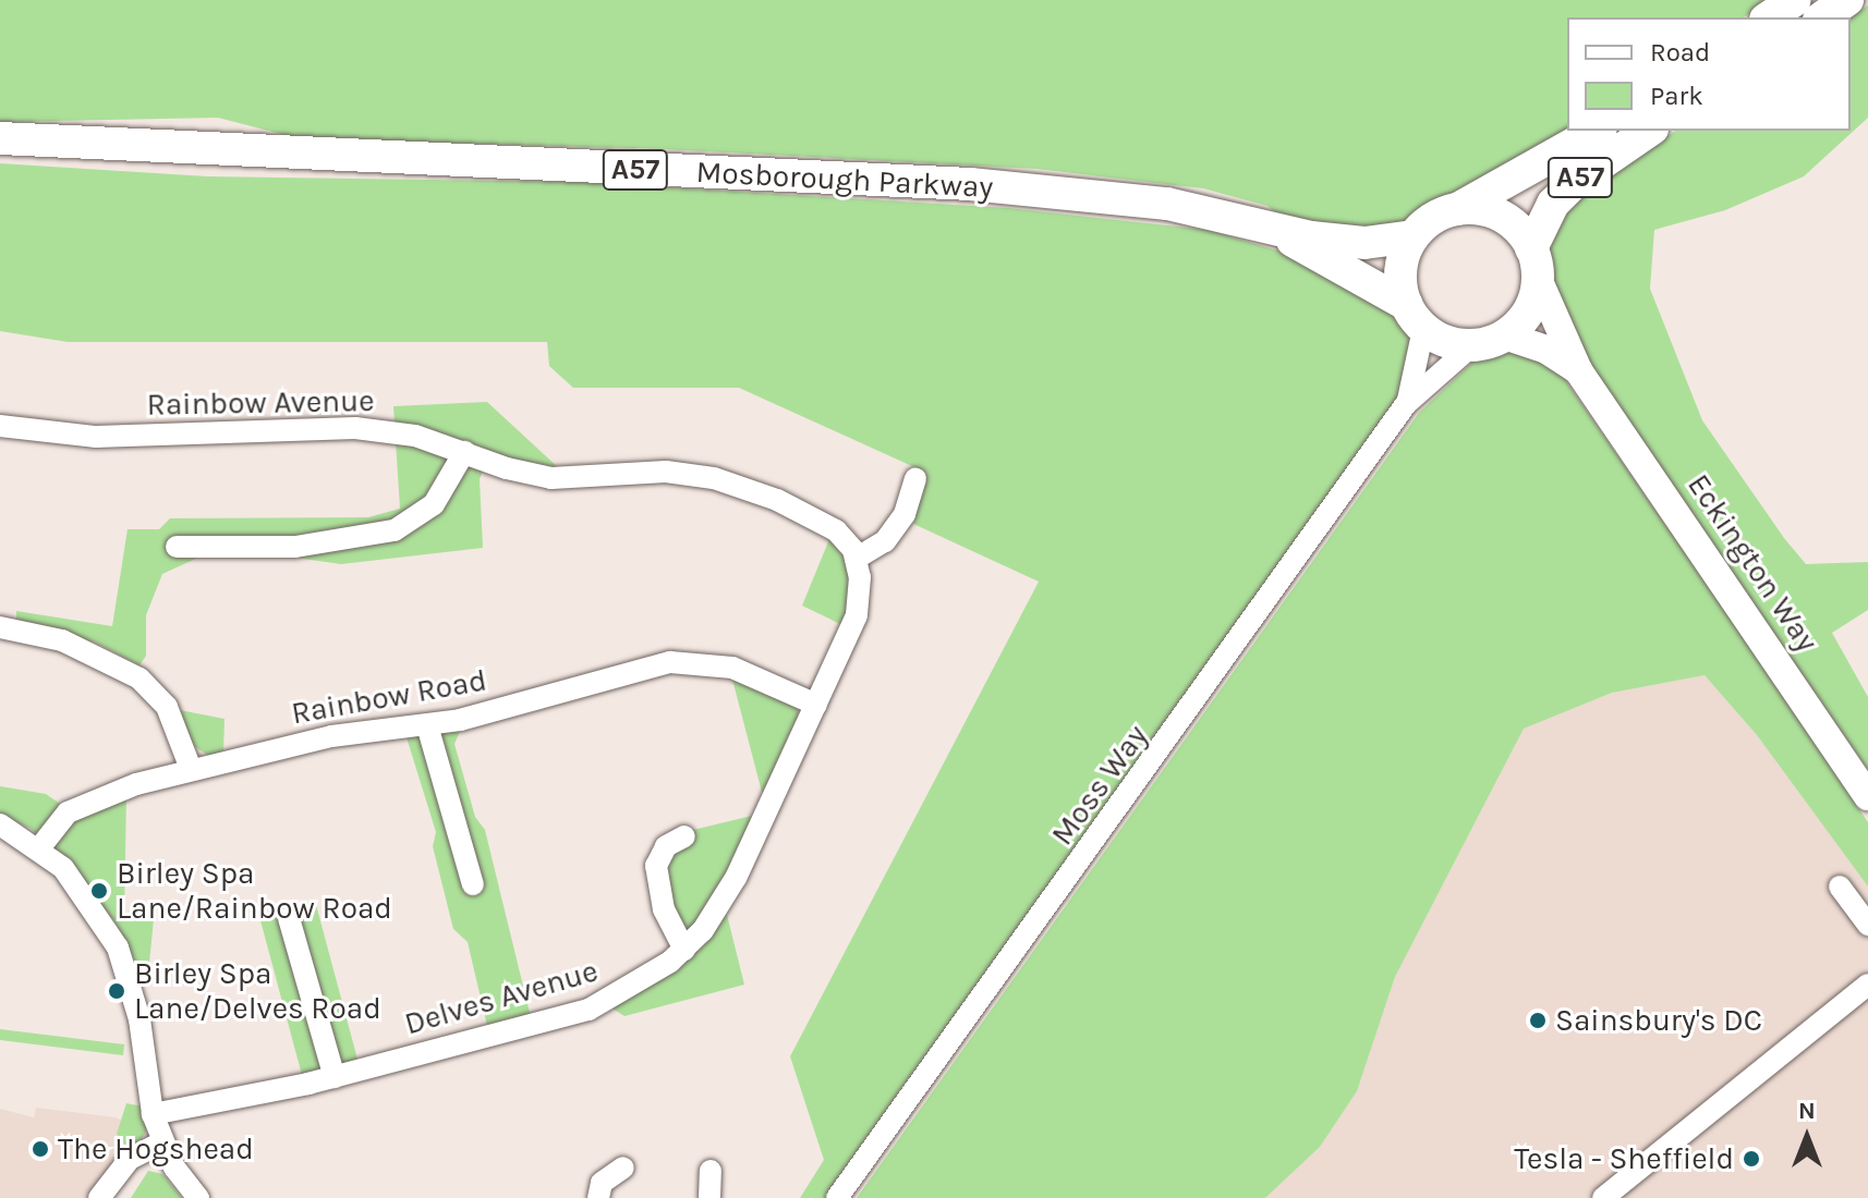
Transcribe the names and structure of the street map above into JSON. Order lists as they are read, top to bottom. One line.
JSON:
{"streets":{"highway":["A57","Mosborough Parkway"],"main road":["Eckington Way"],"street":["Rainbow Avenue","Rainbow Road","Moss Way","Delves Avenue"]},"crossings":[["A57","Mosborough Parkway"],["A57","Eckington Way"],["A57","Moss Way"],["Mosborough Parkway","Eckington Way"],["Mosborough Parkway","Moss Way"],["Eckington Way","Moss Way"],["Rainbow Road","Delves Avenue"]],"places":["Birley Spa Lane/Rainbow Road","Birley Spa Lane/Delves Road","Sainsbury's DC","The Hogshead","Tesla - Sheffield"],"legend":["Road","Park"],"north":"top"}
